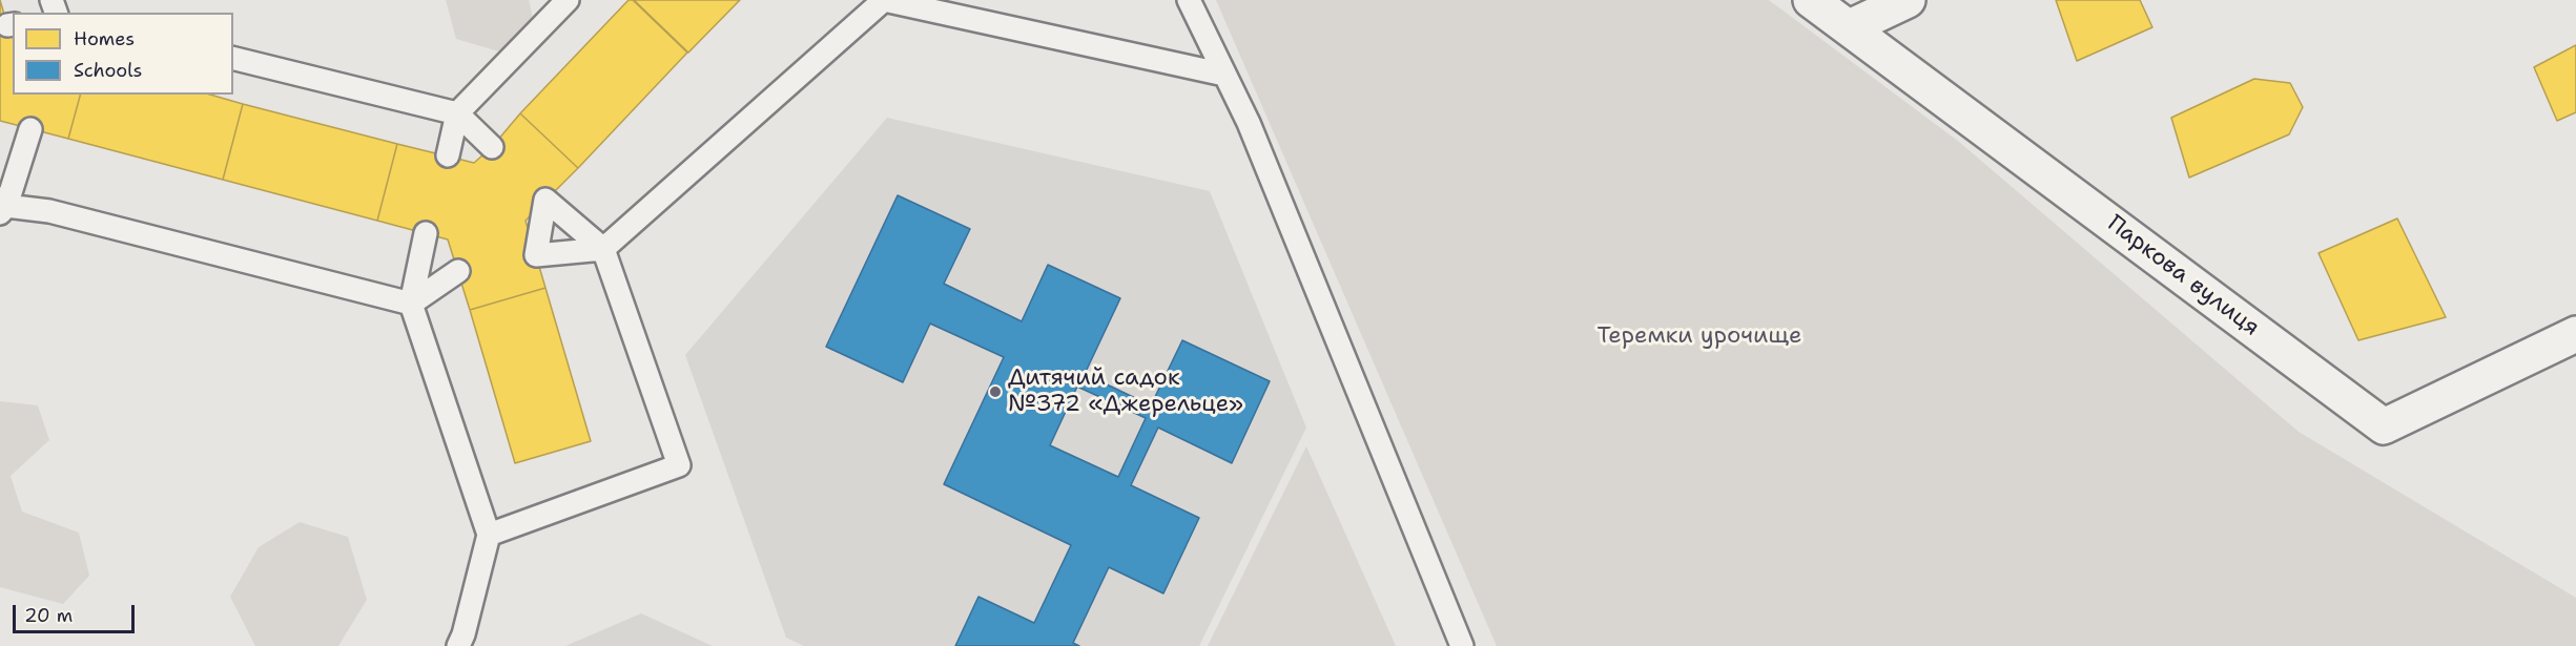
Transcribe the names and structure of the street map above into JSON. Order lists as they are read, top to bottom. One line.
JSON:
{"streets":{"street":["Паркова вулиця"]},"parks":["Теремки урочище"],"places":["Дитячий садок №372 «Джерельце»"],"legend":["Homes","Schools"],"scale_bar":"20 m"}
